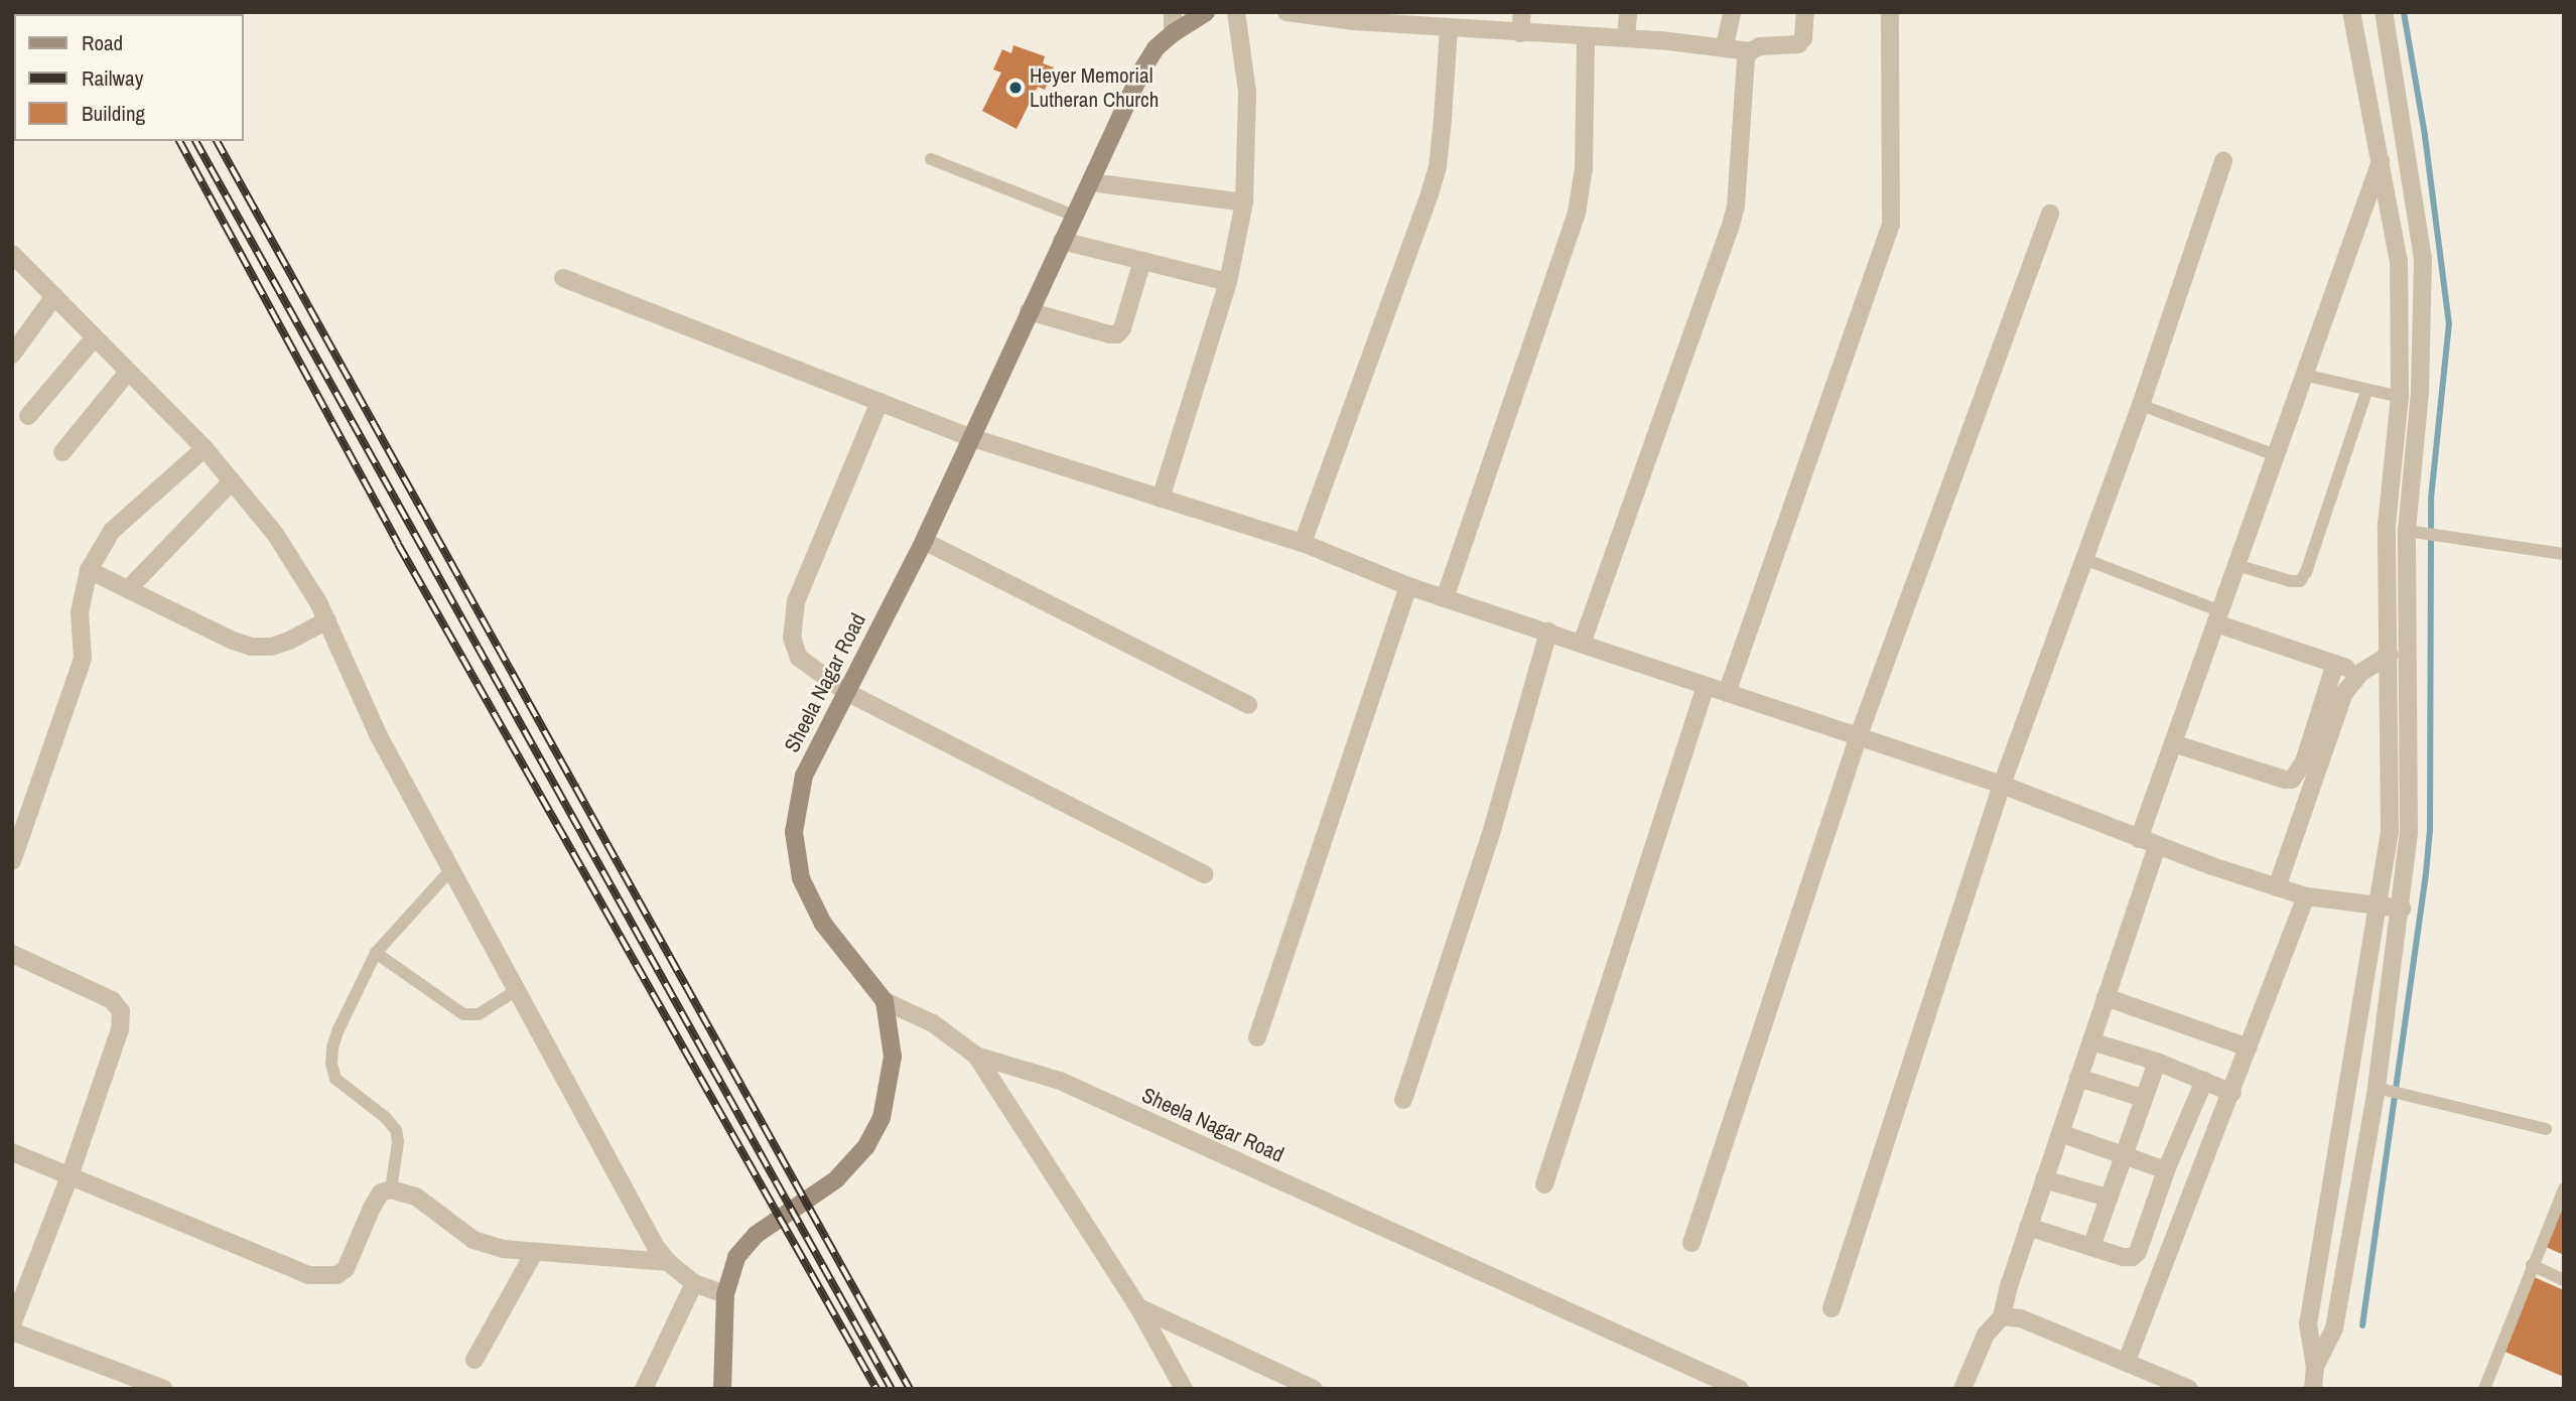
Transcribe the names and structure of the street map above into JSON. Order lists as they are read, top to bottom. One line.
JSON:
{"streets":{"main road":["Sheela Nagar Road"]},"places":["Heyer Memorial Lutheran Church"],"legend":["Road","Railway","Building"]}
